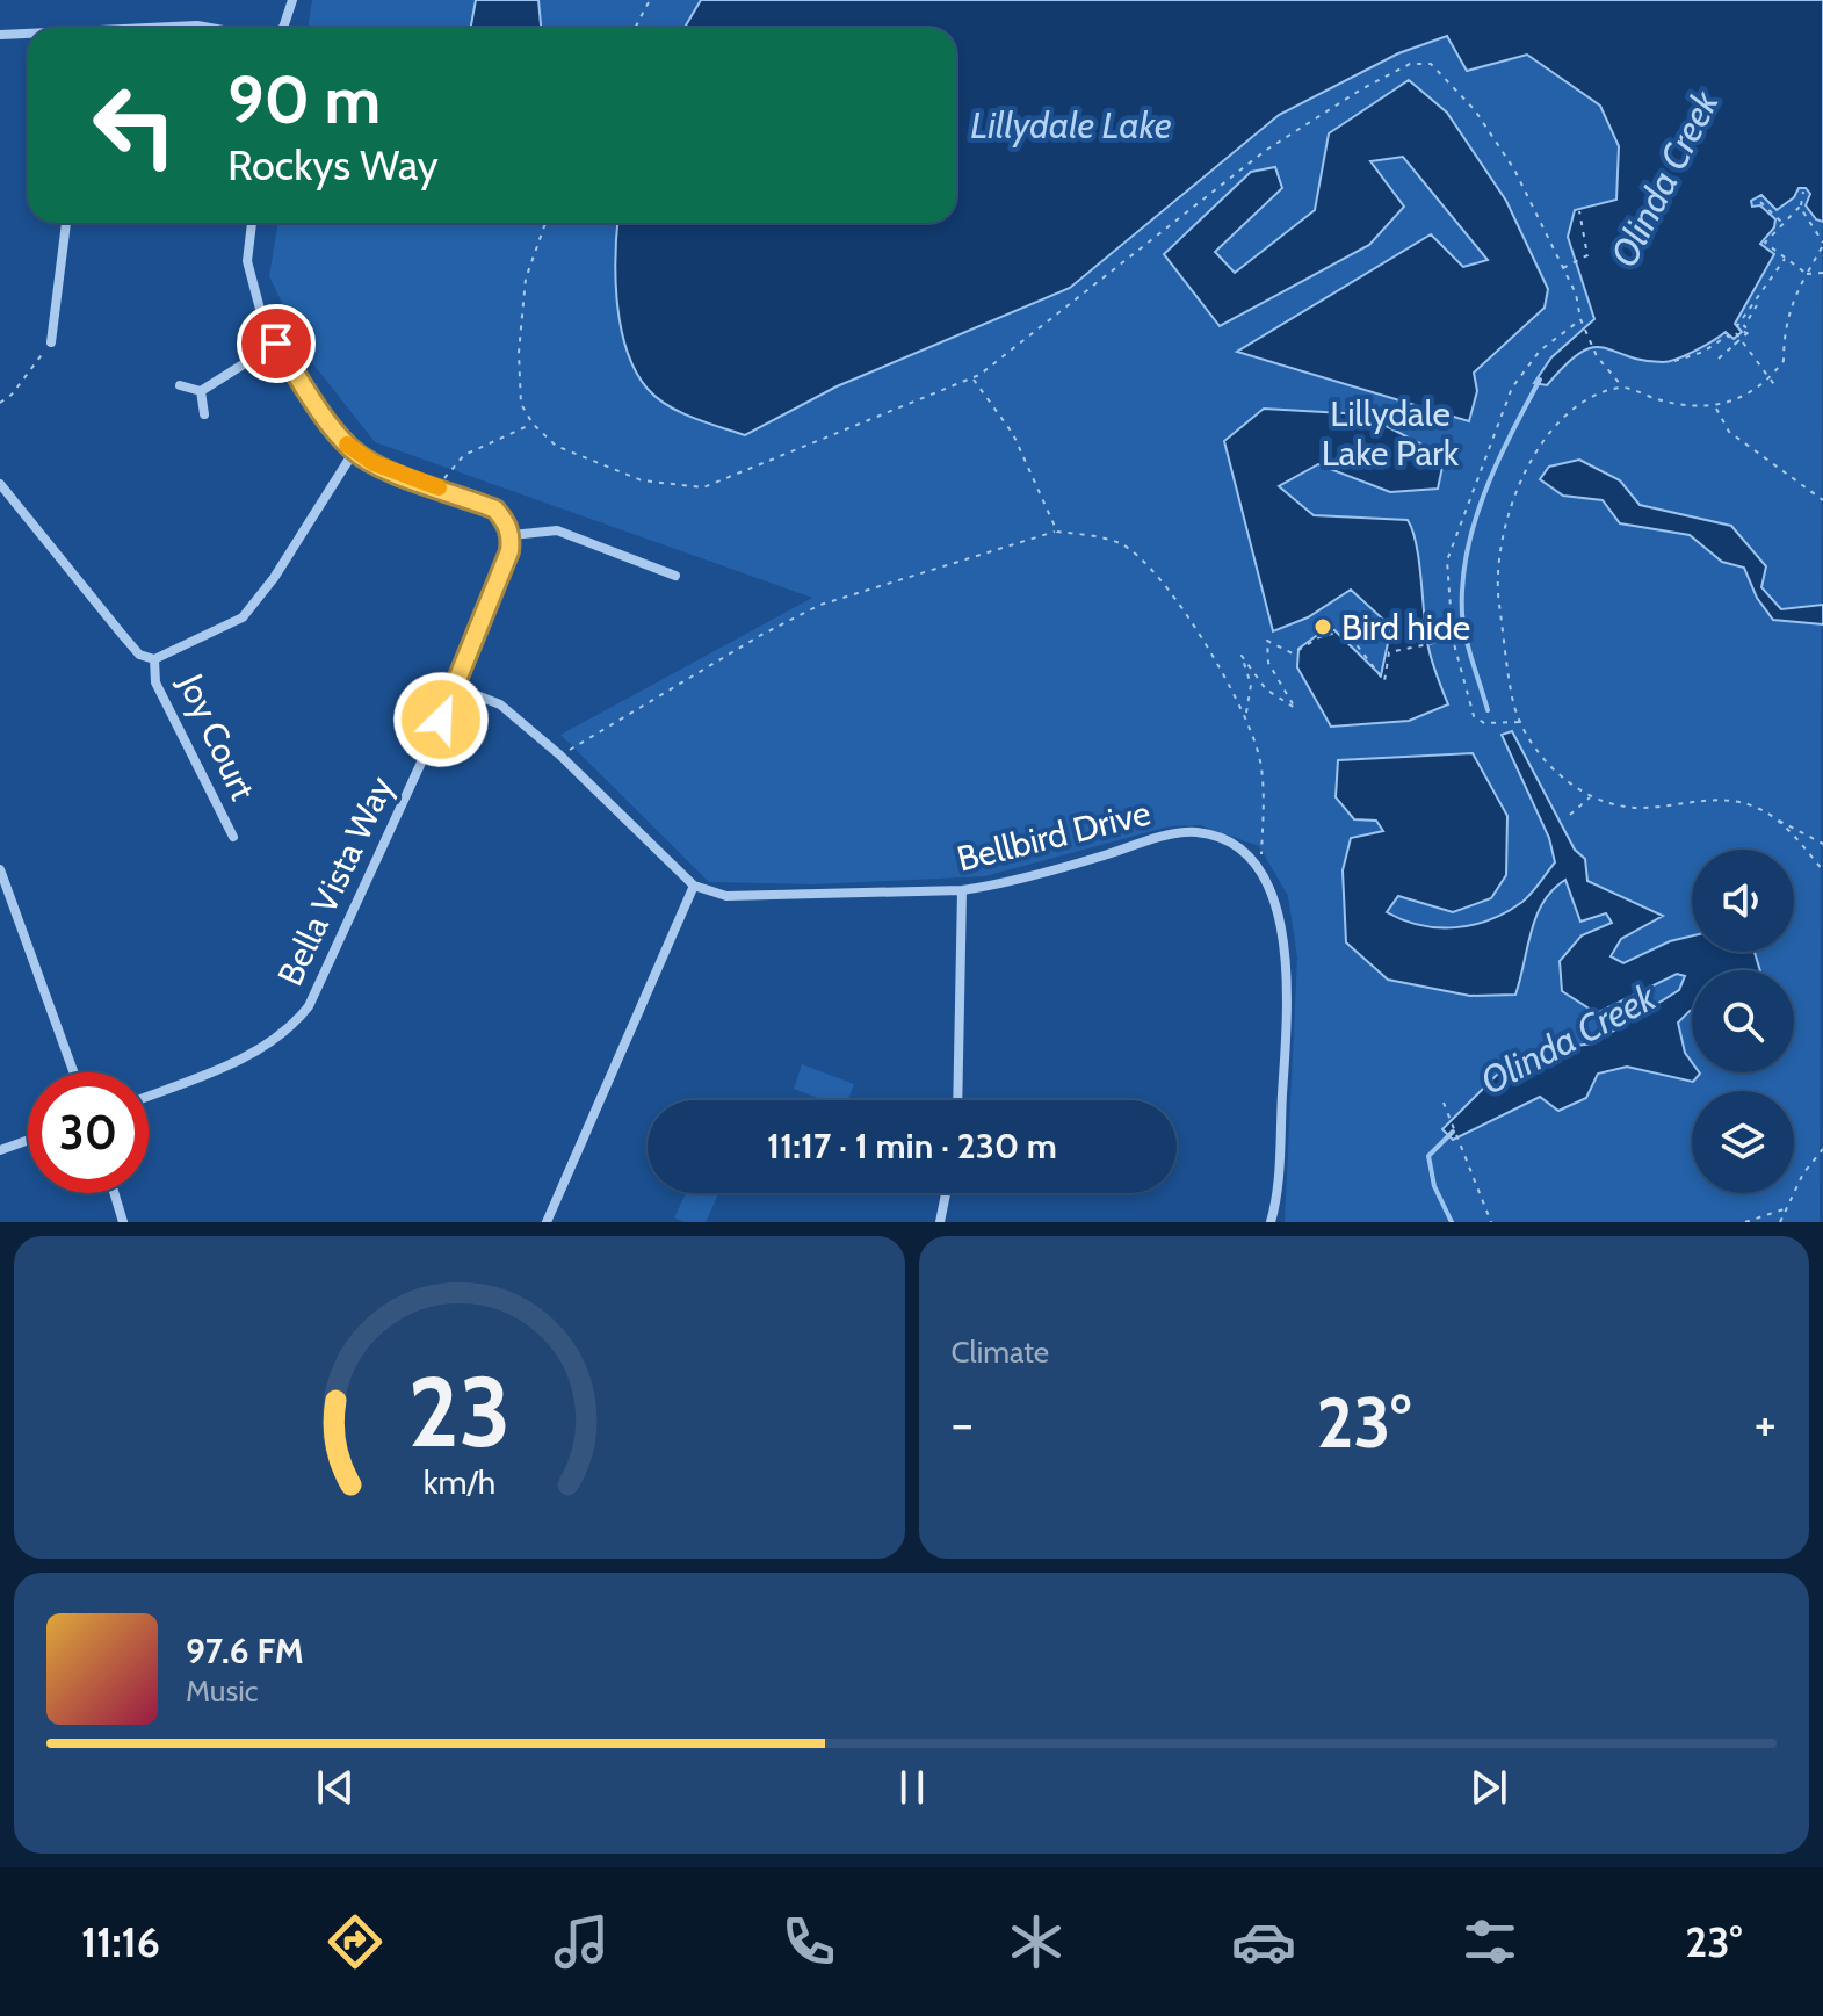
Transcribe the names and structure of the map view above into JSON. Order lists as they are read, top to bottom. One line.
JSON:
{"streets":{"street":["Joy Court","Bellbird Drive","Bella Vista Way"]},"water":["Lillydale Lake","Olinda Creek"],"parks":["Lillydale Lake Park"],"places":["Bird hide"],"page":{"turn":["90 m","Rockys Way"],"limit":"30","trip":"11:17 · 1 min · 230 m","tile":"Climate","heat":["−","23°","+"],"song":["97.6 FM","Music"],"tabs":["11:16","23°"],"gauge":["23","km/h"]}}
